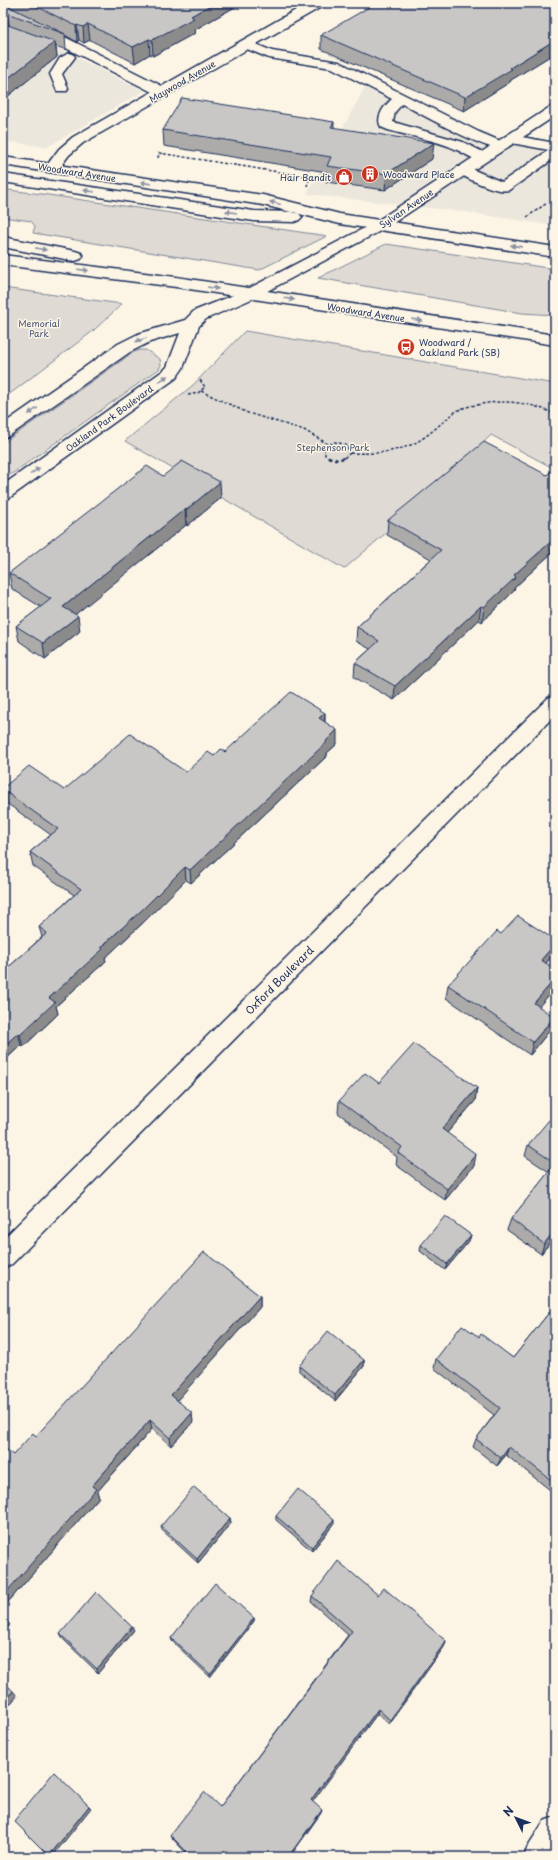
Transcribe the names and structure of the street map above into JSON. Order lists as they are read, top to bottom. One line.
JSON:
{"streets":{"street":["Maywood Avenue","Woodward Avenue","Sylvan Avenue","Oakland Park Boulevard","Oxford Boulevard"]},"crossings":[["Maywood Avenue","Woodward Avenue"],["Woodward Avenue","Sylvan Avenue"]],"parks":["Memorial Park","Stephenson Park"],"places":{"building":["Woodward Place"],"shop":["Hair Bandit"],"bus stop":["Woodward / Oakland Park (SB)"]},"north":"top left"}
